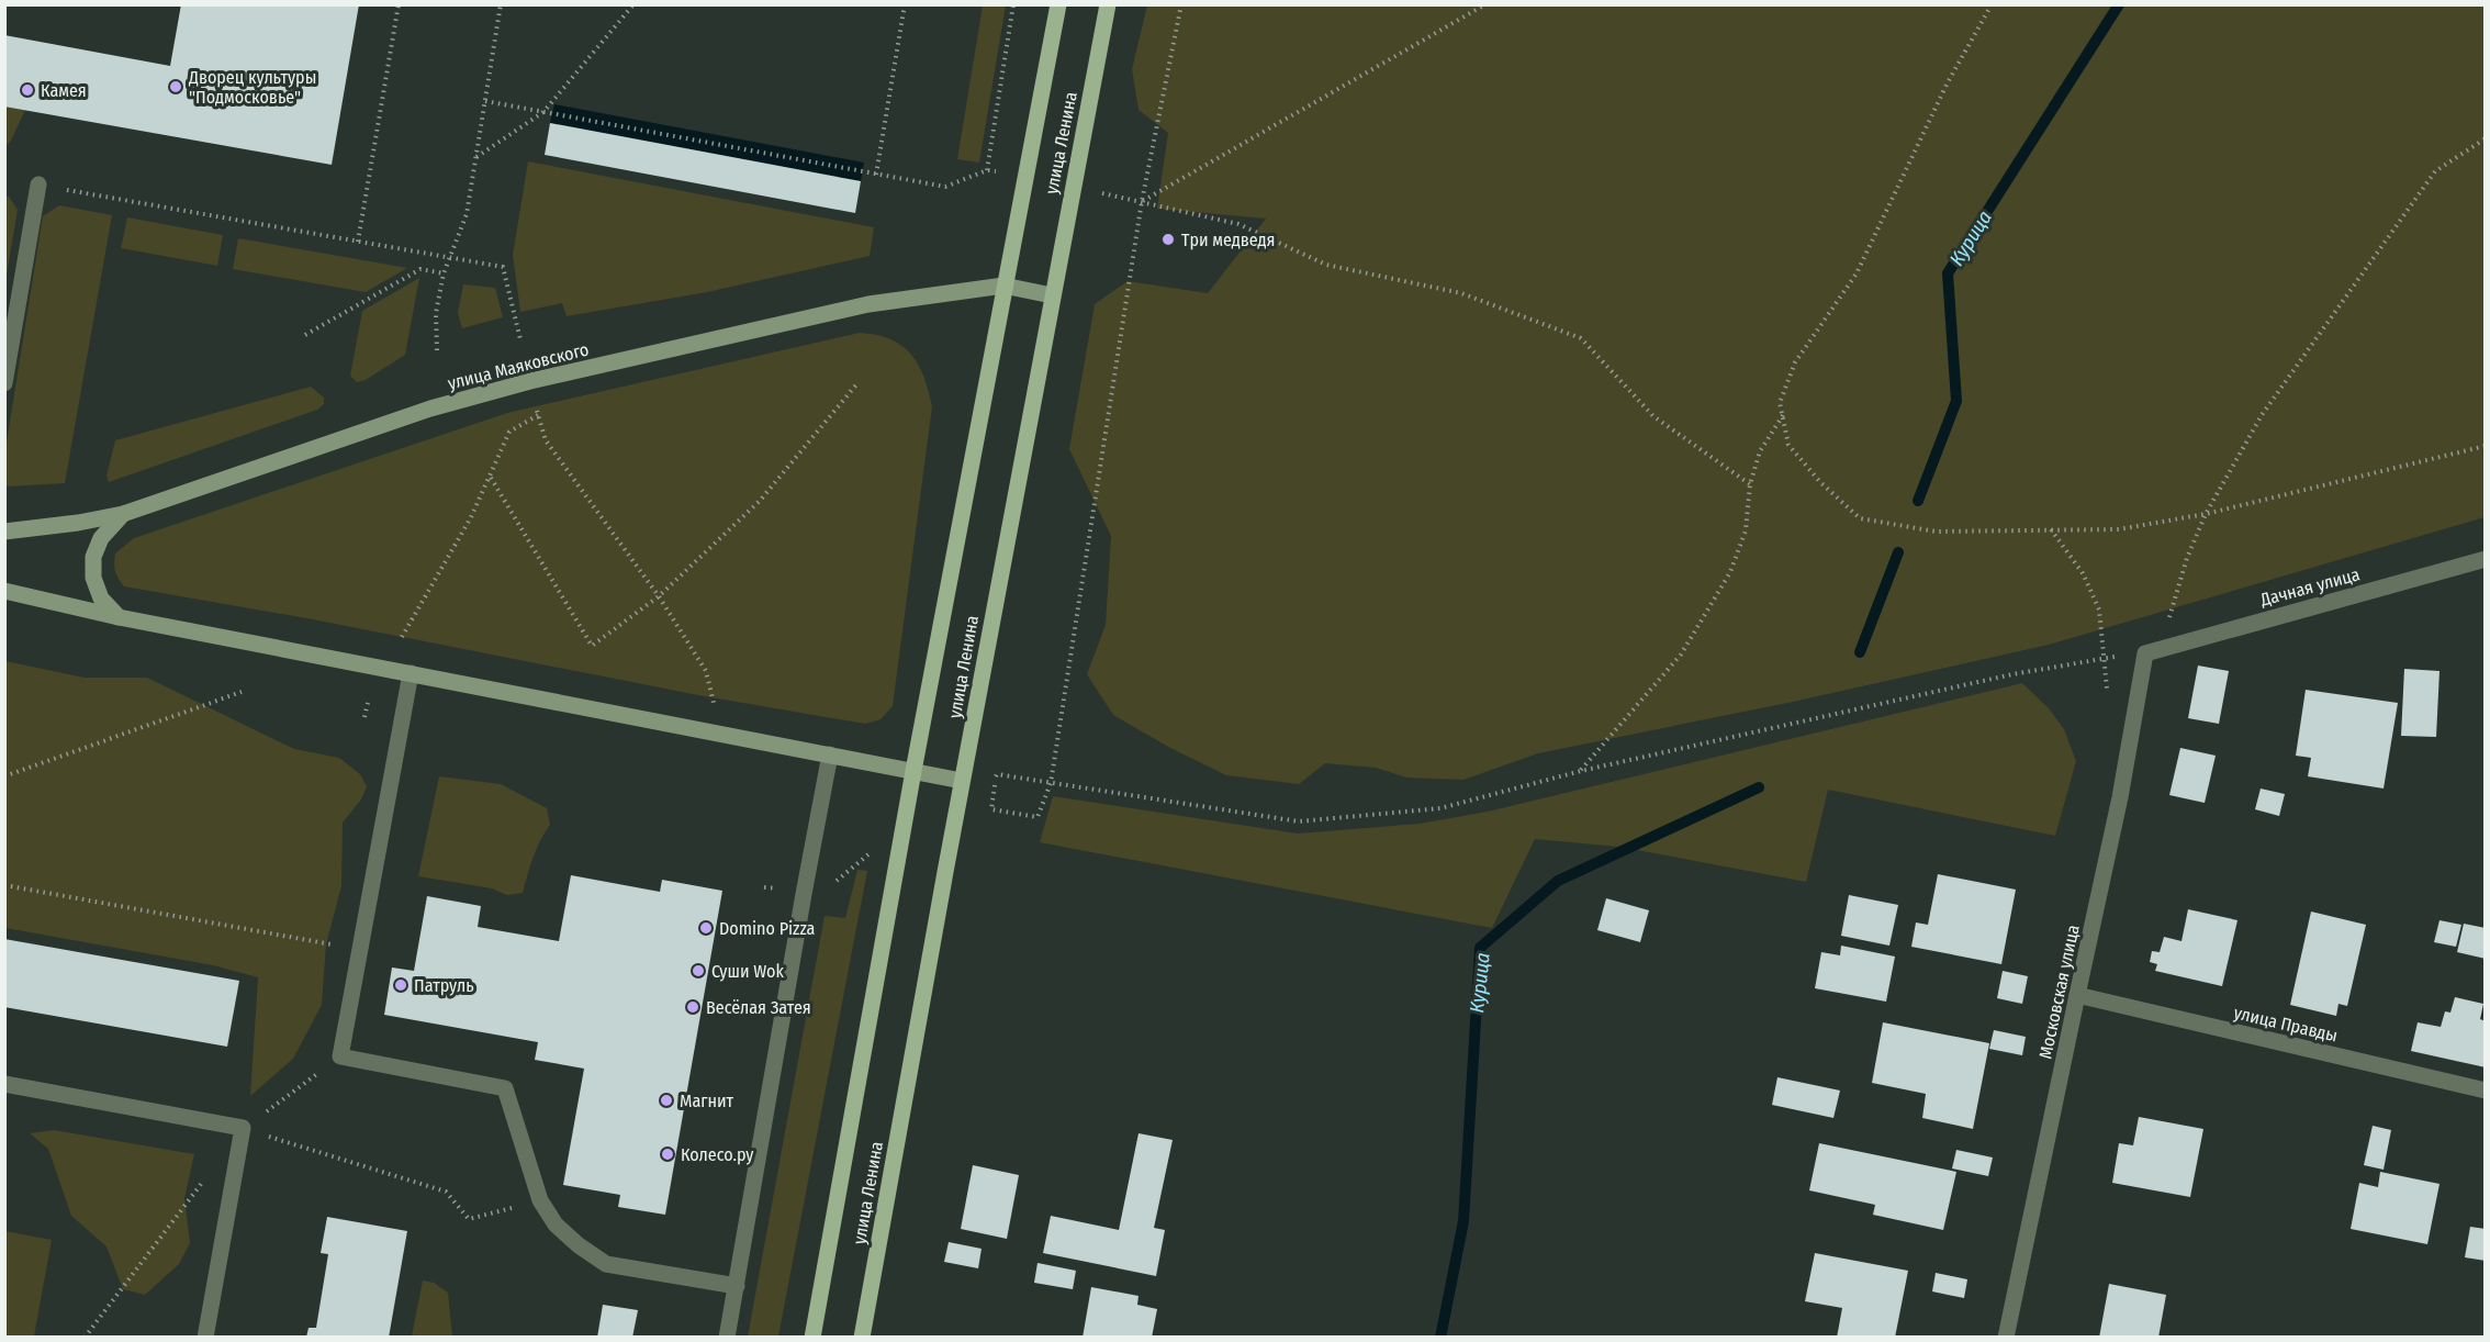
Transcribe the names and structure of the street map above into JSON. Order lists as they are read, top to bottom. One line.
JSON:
{"streets":{"main road":["улица Ленина"],"street":["улица Маяковского","Дачная улица","Московская улица","улица Правды"]},"crossings":[["улица Ленина","улица Маяковского"],["Дачная улица","Московская улица"],["Московская улица","улица Правды"]],"water":["Курица"],"places":["Дворец культуры \"Подмосковье\"","Камея","Три медведя","Domino Pizza","Суши Wok","Патруль","Весёлая Затея","Магнит","Колесо.ру"]}
